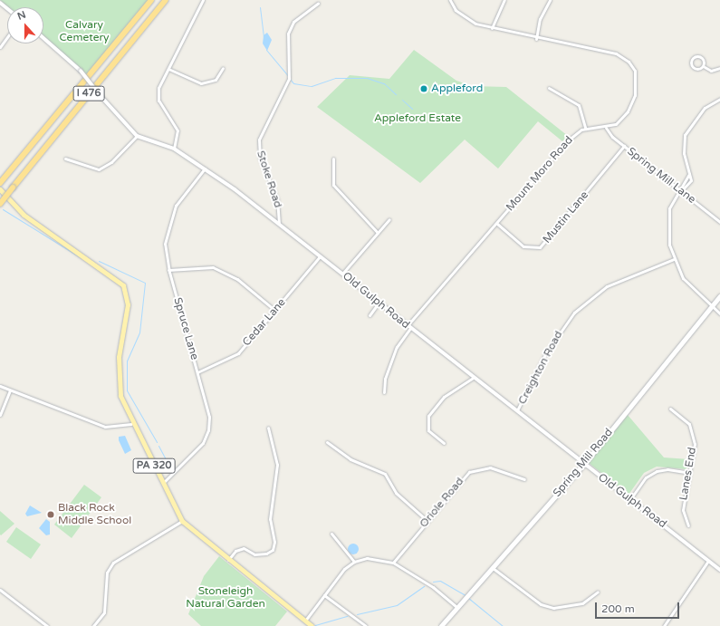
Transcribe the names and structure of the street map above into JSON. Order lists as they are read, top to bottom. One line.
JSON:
{"streets":{"highway":["I 476"],"main road":["Spring Mill Road","PA 320"],"street":["Mount Moro Road","Spring Mill Lane","Stoke Road","Mustin Lane","Old Gulph Road","Cedar Lane","Spruce Lane","Creighton Road","Lanes End","Oriole Road"]},"crossings":[["Mount Moro Road","Mustin Lane"],["Mount Moro Road","Old Gulph Road"],["Spring Mill Lane","Mustin Lane"],["Stoke Road","Old Gulph Road"],["Old Gulph Road","Cedar Lane"],["Old Gulph Road","Spruce Lane"],["Old Gulph Road","Creighton Road"],["Old Gulph Road","Spring Mill Road"],["Cedar Lane","Spruce Lane"],["Spruce Lane","PA 320"]],"parks":["Calvary Cemetery","Appleford Estate","Stoneleigh Natural Garden"],"places":["Appleford","Black Rock Middle School"],"scale_bar":"200 m","north":"top"}
